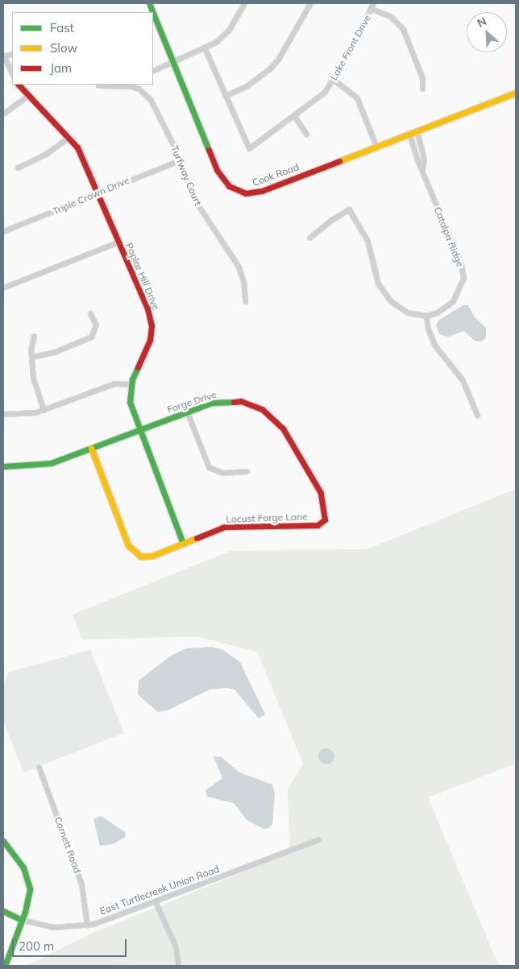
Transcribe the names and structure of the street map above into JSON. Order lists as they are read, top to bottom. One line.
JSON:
{"streets":{"main road":["Cook Road","Poplar Hill Drive","Forge Drive","Locust Forge Lane","East Turtlecreek Union Road"],"street":["Lake Front Drive","Turfway Court","Triple Crown Drive","Catalpa Ridge","Cornett Road"]},"crossings":[["Cook Road","Catalpa Ridge"],["Turfway Court","Triple Crown Drive"],["Triple Crown Drive","Poplar Hill Drive"],["Poplar Hill Drive","Forge Drive"],["Poplar Hill Drive","Locust Forge Lane"],["Forge Drive","Locust Forge Lane"],["Cornett Road","East Turtlecreek Union Road"]],"legend":["Fast","Slow","Jam"],"scale_bar":"200 m","north":"top left"}
